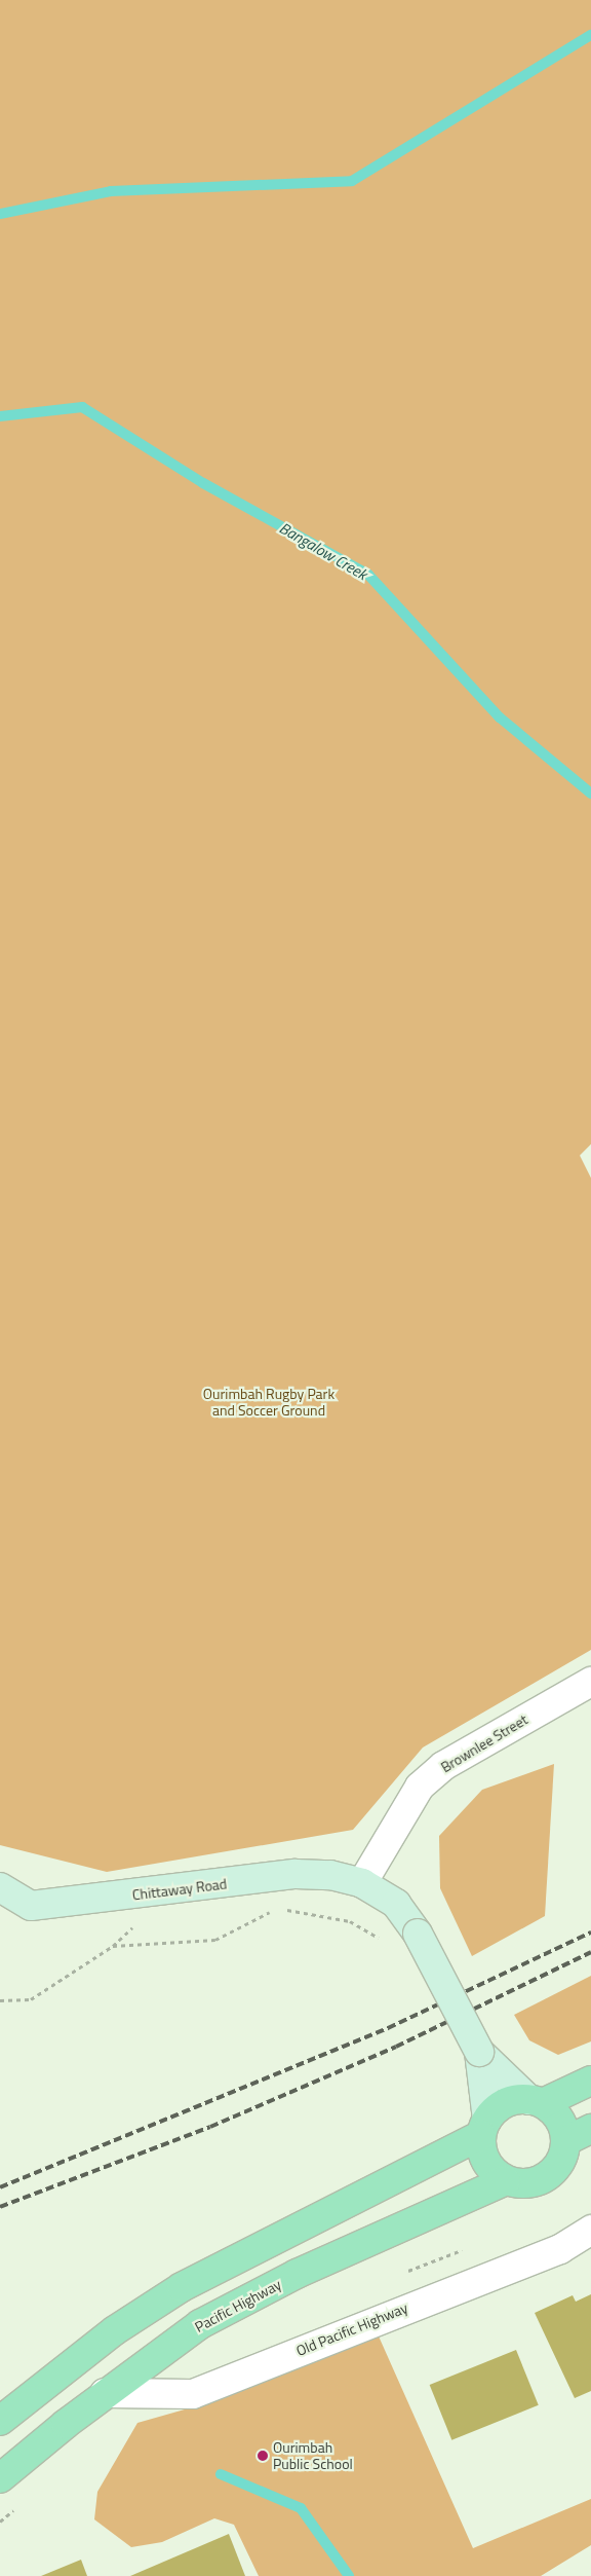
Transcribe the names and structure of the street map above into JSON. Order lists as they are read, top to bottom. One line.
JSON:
{"streets":{"main road":["Chittaway Road","Pacific Highway"],"street":["Brownlee Street","Old Pacific Highway"]},"crossings":[["Brownlee Street","Chittaway Road"],["Pacific Highway","Old Pacific Highway"]],"water":["Bangalow Creek"],"parks":["Ourimbah Rugby Park and Soccer Ground"],"places":["Ourimbah Public School"]}
